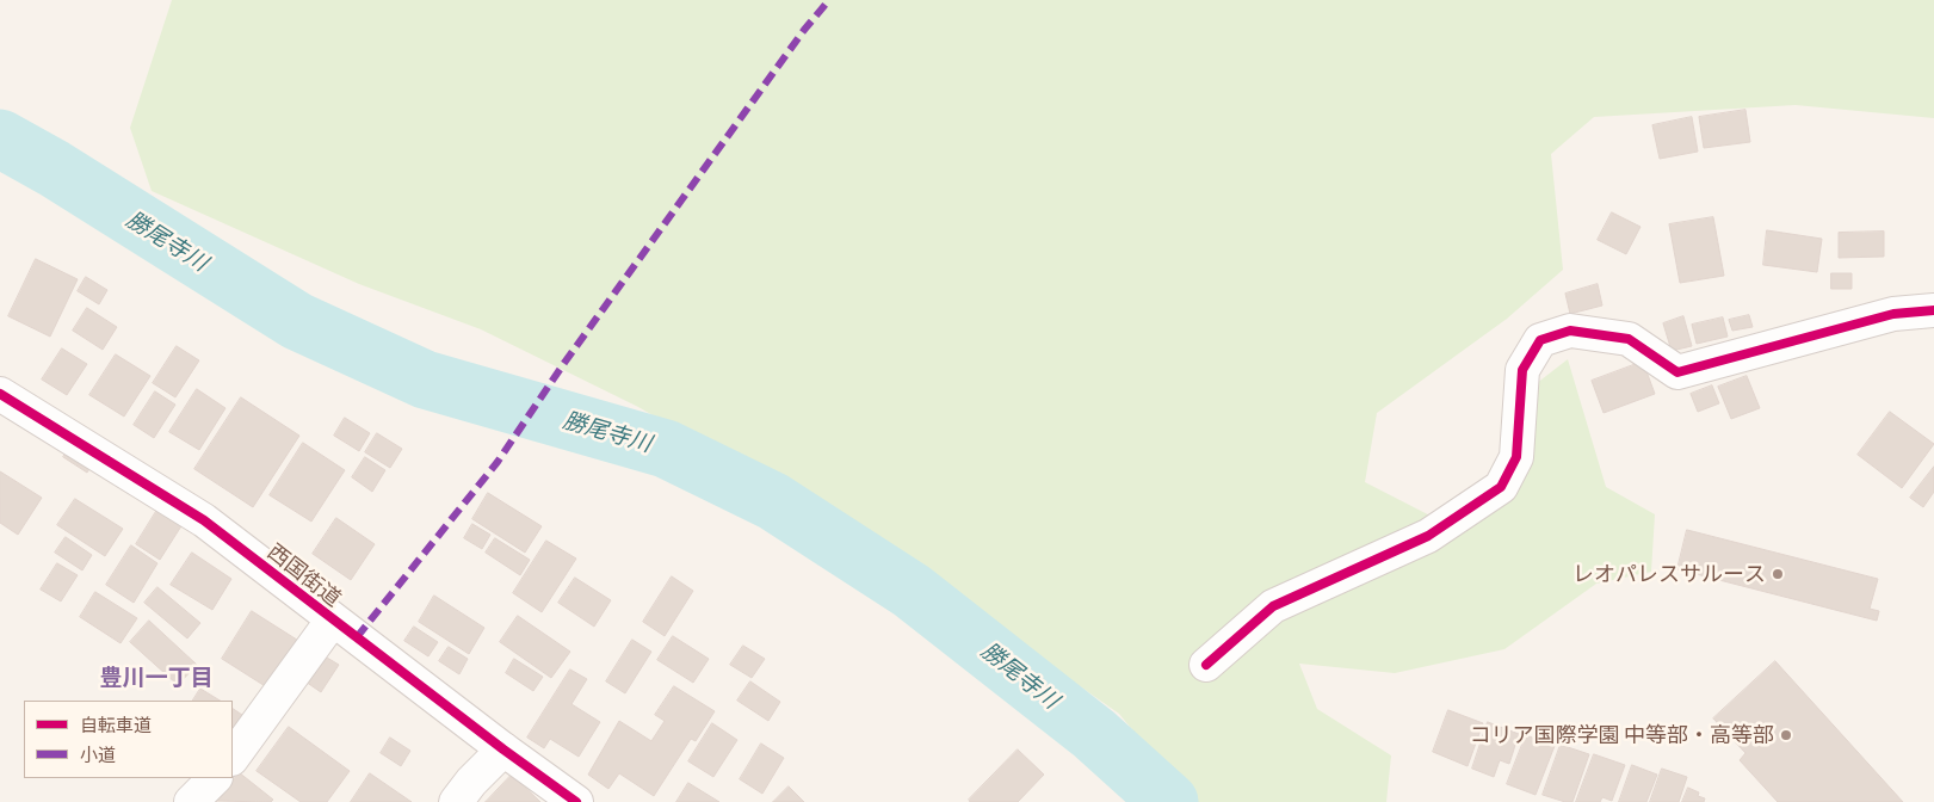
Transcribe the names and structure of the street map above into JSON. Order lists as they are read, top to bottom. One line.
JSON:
{"streets":{"street":["西国街道"]},"districts":["豊川一丁目"],"water":["勝尾寺川"],"places":["レオパレスサルース","コリア国際学園 中等部・高等部"],"legend":["自転車道","小道"]}
